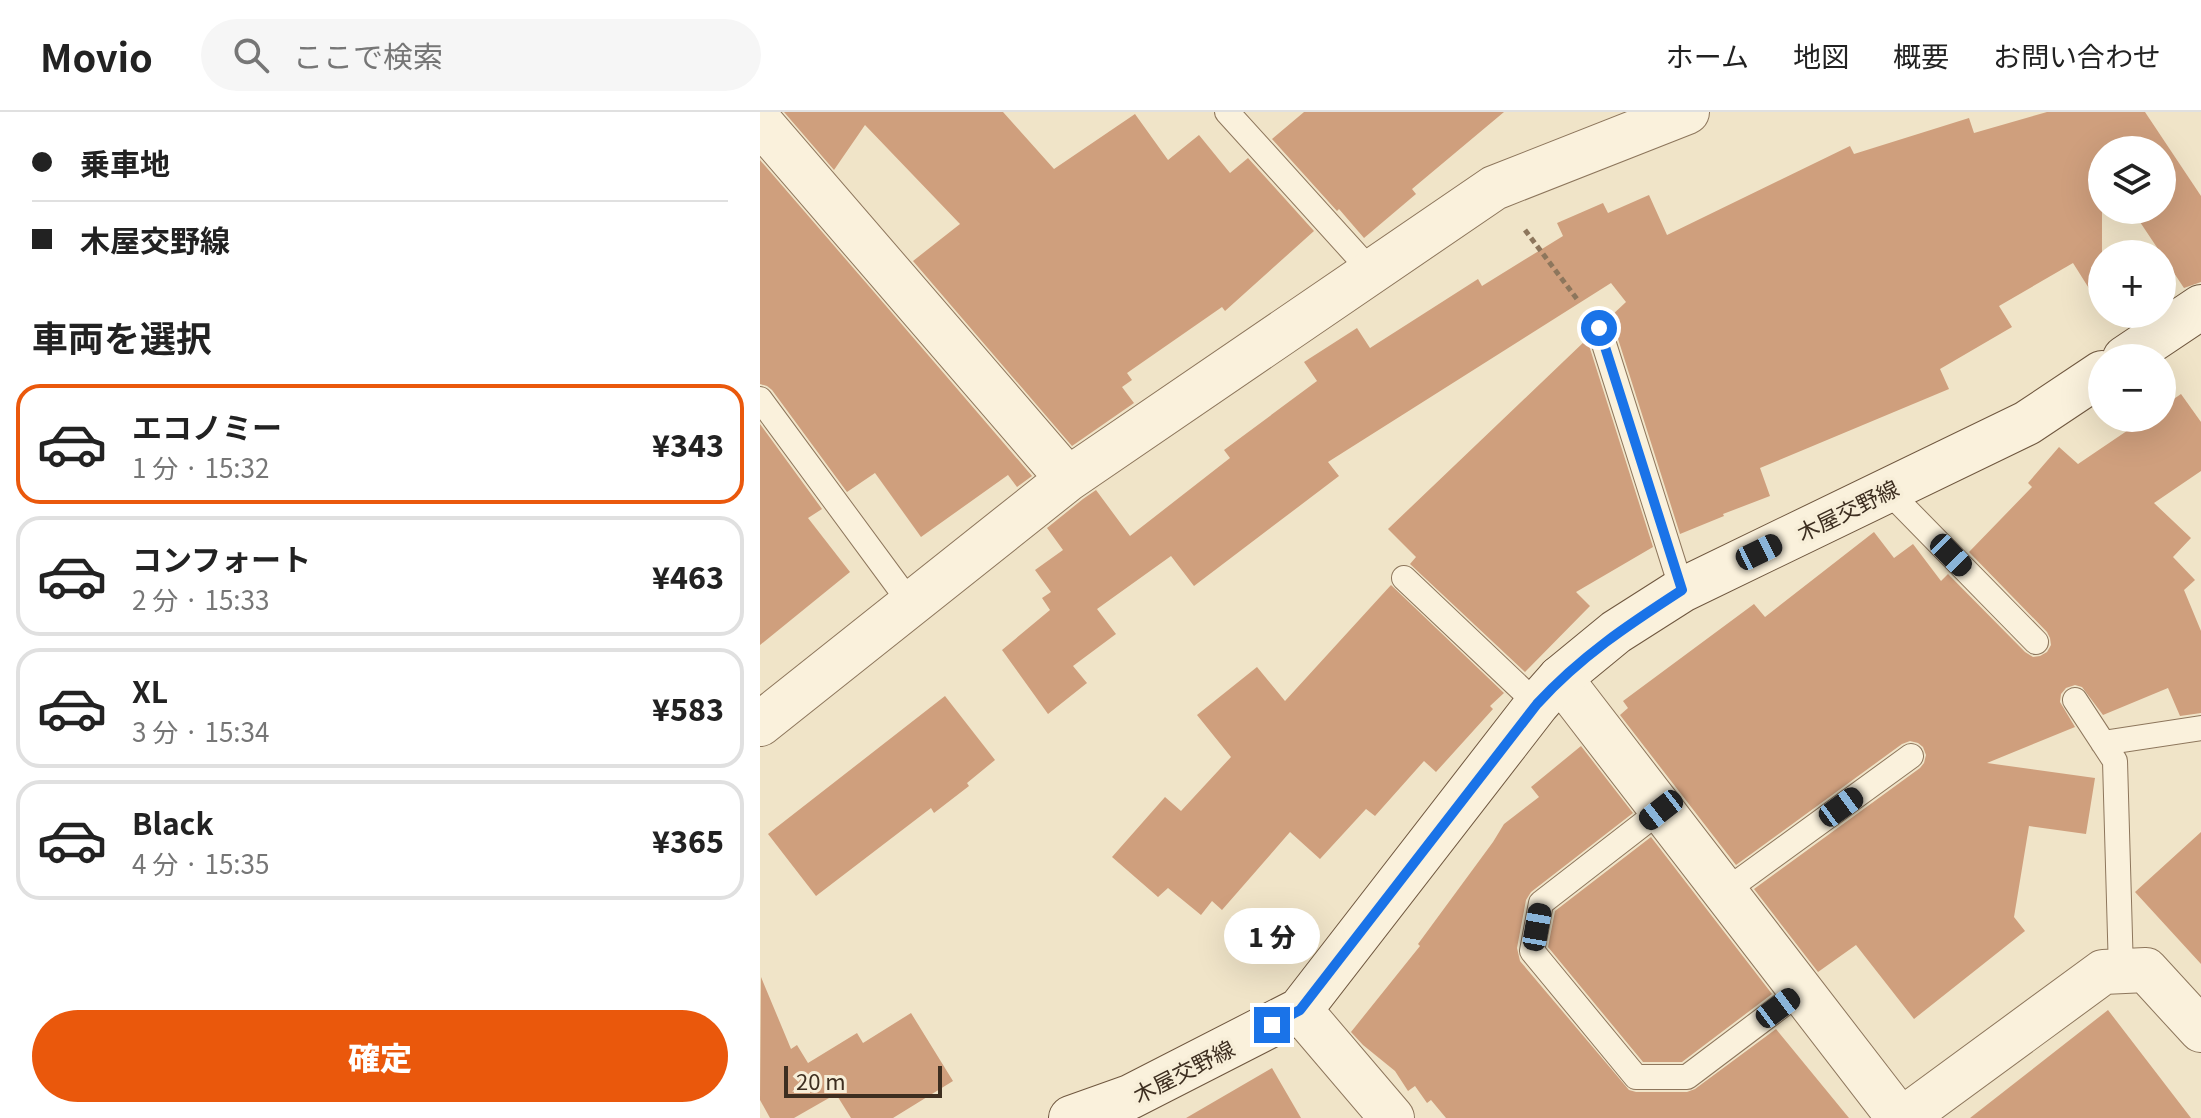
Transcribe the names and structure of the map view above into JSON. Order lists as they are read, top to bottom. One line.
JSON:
{"streets":{"street":["木屋交野線"]},"scale_bar":"20 m","page":{"header":"Movio","search":"ここで検索","nav":["ホーム","地図","概要","お問い合わせ"],"banner":["乗車地","木屋交野線"],"map_buttons":["+","−"],"heading":"車両を選択","list":[{"name":"エコノミー","note":"1 分 · 15:32","value":"¥343"},{"name":"コンフォート","note":"2 分 · 15:33","value":"¥463"},{"name":"XL","note":"3 分 · 15:34","value":"¥583"},{"name":"Black","note":"4 分 · 15:35","value":"¥365"}],"bubble":"1 分","buttons":"確定","scale":"20 m"}}
